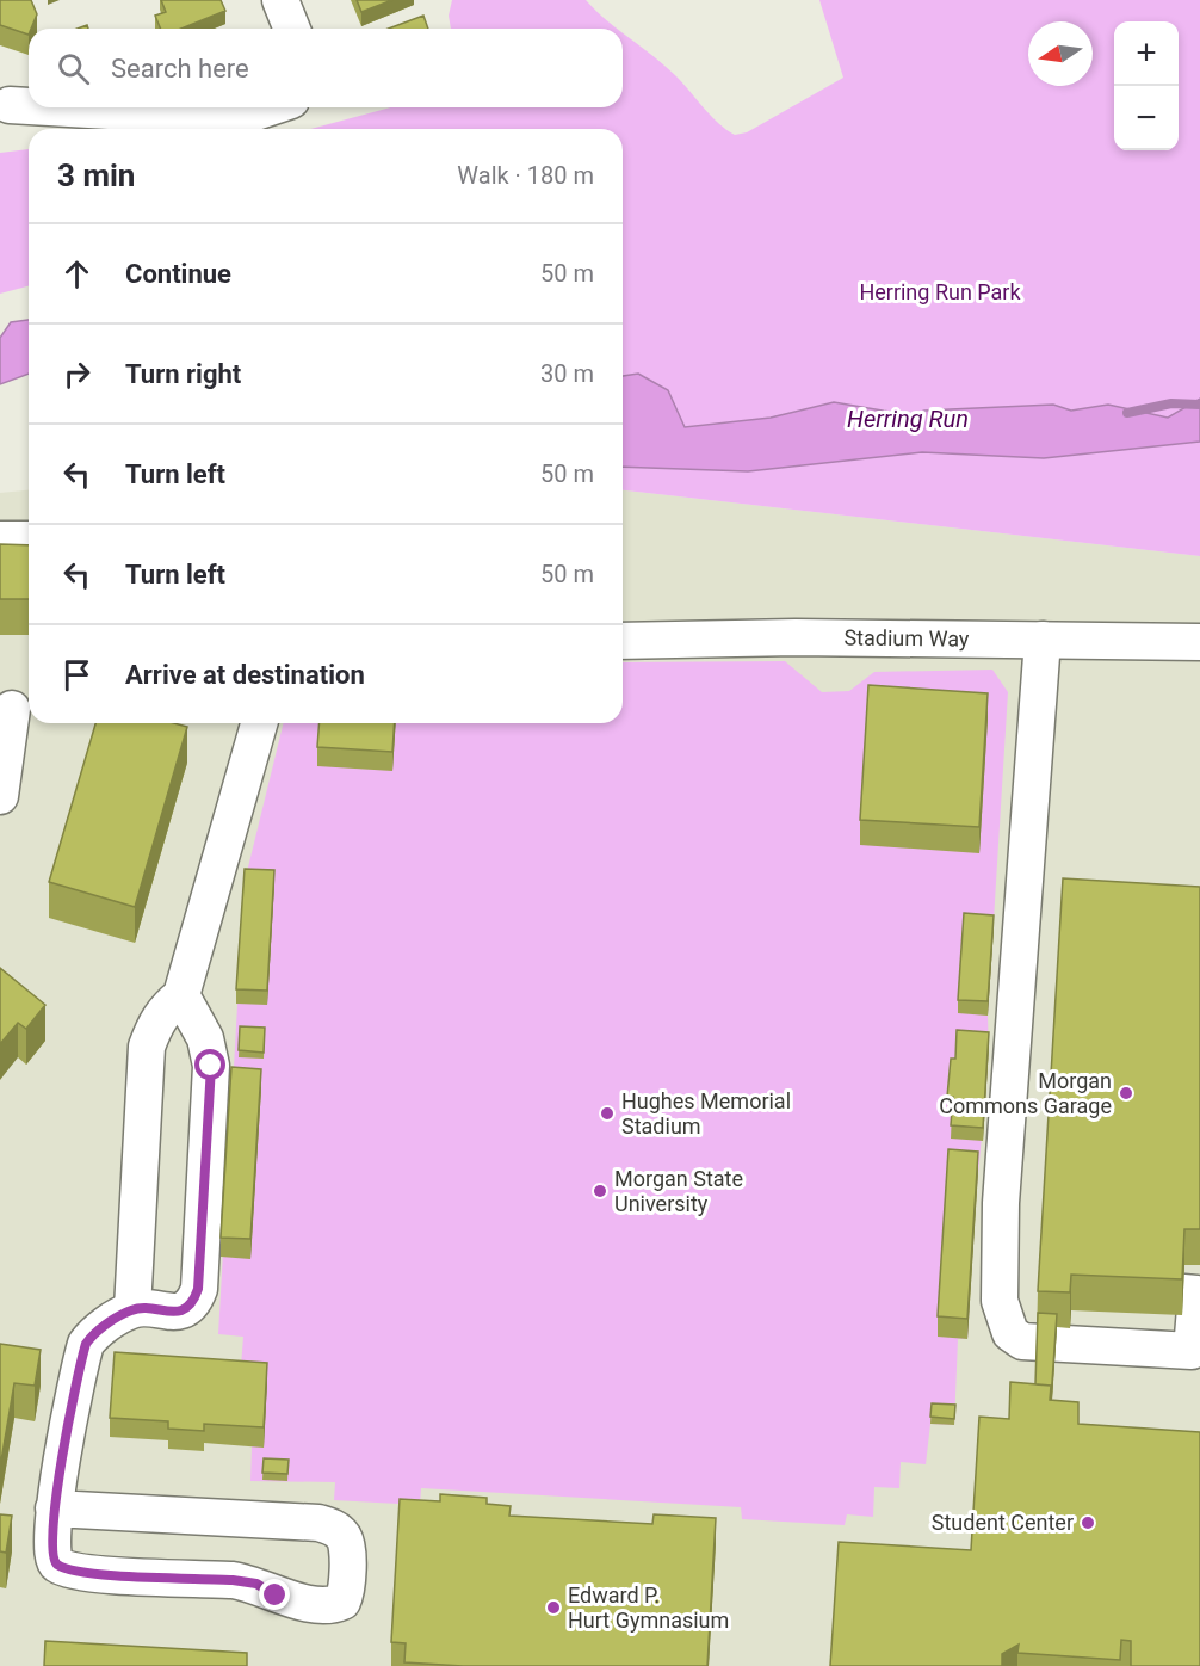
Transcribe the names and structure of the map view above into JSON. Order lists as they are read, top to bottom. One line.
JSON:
{"streets":{"street":["Stadium Way"]},"water":["Herring Run"],"parks":["Herring Run Park"],"places":["Morgan Commons Garage","Hughes Memorial Stadium","Morgan State University","Student Center","Edward P. Hurt Gymnasium"],"north":"left","page":{"map_buttons":["+","−"],"search":"Search here","heading":["3 min","Walk · 180 m"],"list":[["Continue","50 m"],["Turn right","30 m"],["Turn left","50 m"],["Turn left","50 m"],"Arrive at destination"]}}
